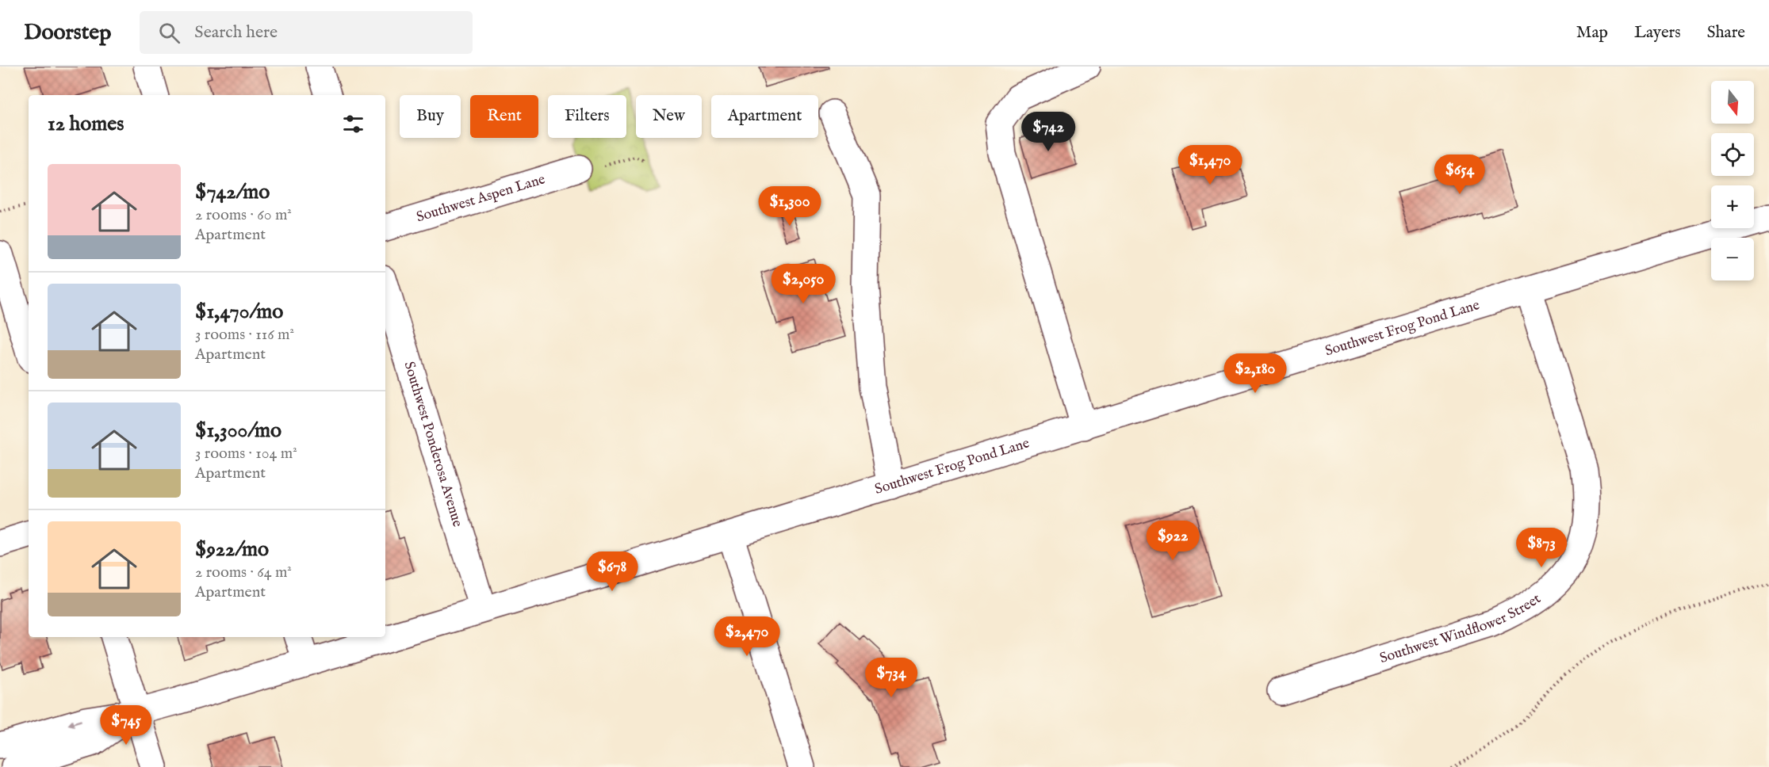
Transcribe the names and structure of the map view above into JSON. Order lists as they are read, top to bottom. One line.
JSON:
{"streets":{"street":["Southwest Aspen Lane","Southwest Frog Pond Lane","Southwest Ponderosa Avenue","Southwest Windflower Street"]},"crossings":[["Southwest Frog Pond Lane","Southwest Ponderosa Avenue"],["Southwest Frog Pond Lane","Southwest Windflower Street"]],"north":"bottom","page":{"header":"Doorstep","search":"Search here","nav":["Map","Layers","Share"],"map_buttons":["+","−"],"chip":["Buy","Rent","Filters","New","Apartment"],"heading":"12 homes","price":["$742","$1,470","$654","$1,300","$2,050","$2,180","$922","$873","$678","$2,470","$734","$745"],"list":[{"name":"$742/mo","note":"2 rooms · 60 m² · Apartment"},{"name":"$1,470/mo","note":"3 rooms · 116 m² · Apartment"},{"name":"$1,300/mo","note":"3 rooms · 104 m² · Apartment"},{"name":"$922/mo","note":"2 rooms · 64 m² · Apartment"}]}}
